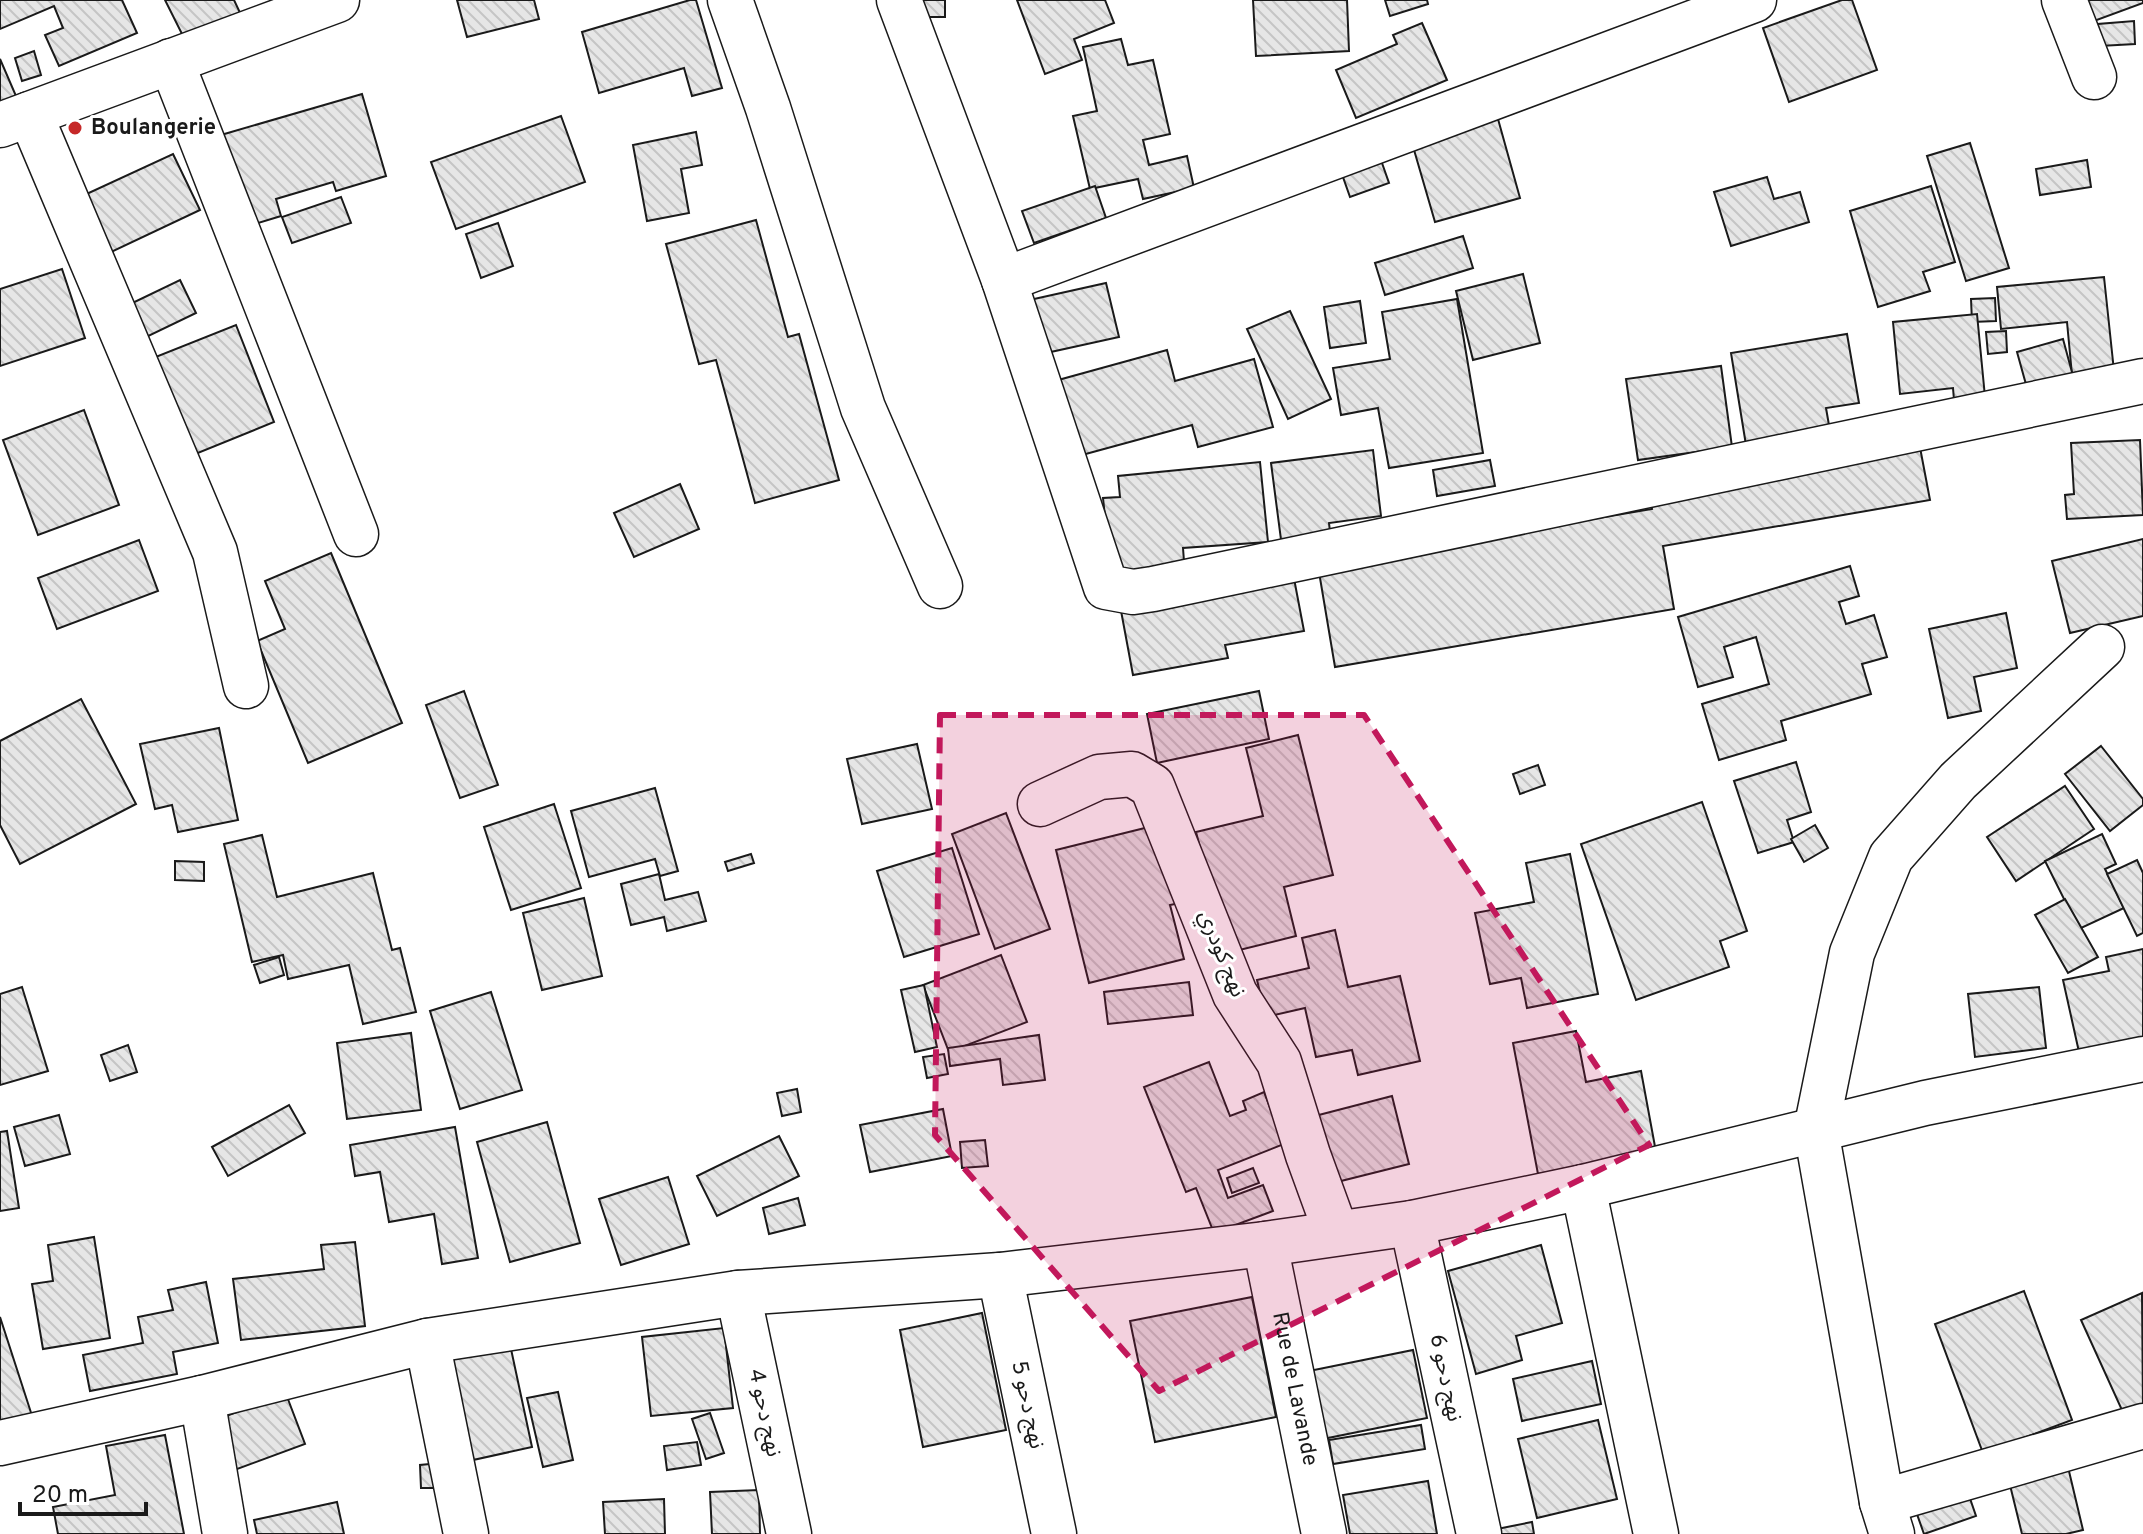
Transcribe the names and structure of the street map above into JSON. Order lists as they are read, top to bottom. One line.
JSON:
{"streets":{"street":["نهج كودري","نهج دحو 6","Rue de Lavande","نهج دحو 5","نهج دحو 4"]},"places":["Boulangerie"],"scale_bar":"20 m"}
